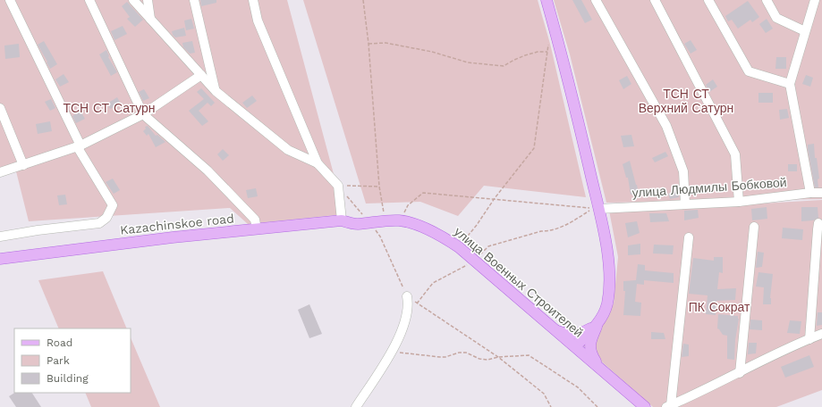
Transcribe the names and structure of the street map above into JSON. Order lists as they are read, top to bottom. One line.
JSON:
{"streets":{"main road":["Kazachinskoe road","улица Военных Строителей"],"street":["улица Людмилы Бобковой"]},"crossings":[["Kazachinskoe road","улица Военных Строителей"]],"parks":["ТСН СТ Верхний Сатурн","ТСН СТ Сатурн","ПК Сократ"],"legend":["Road","Park","Building"]}
